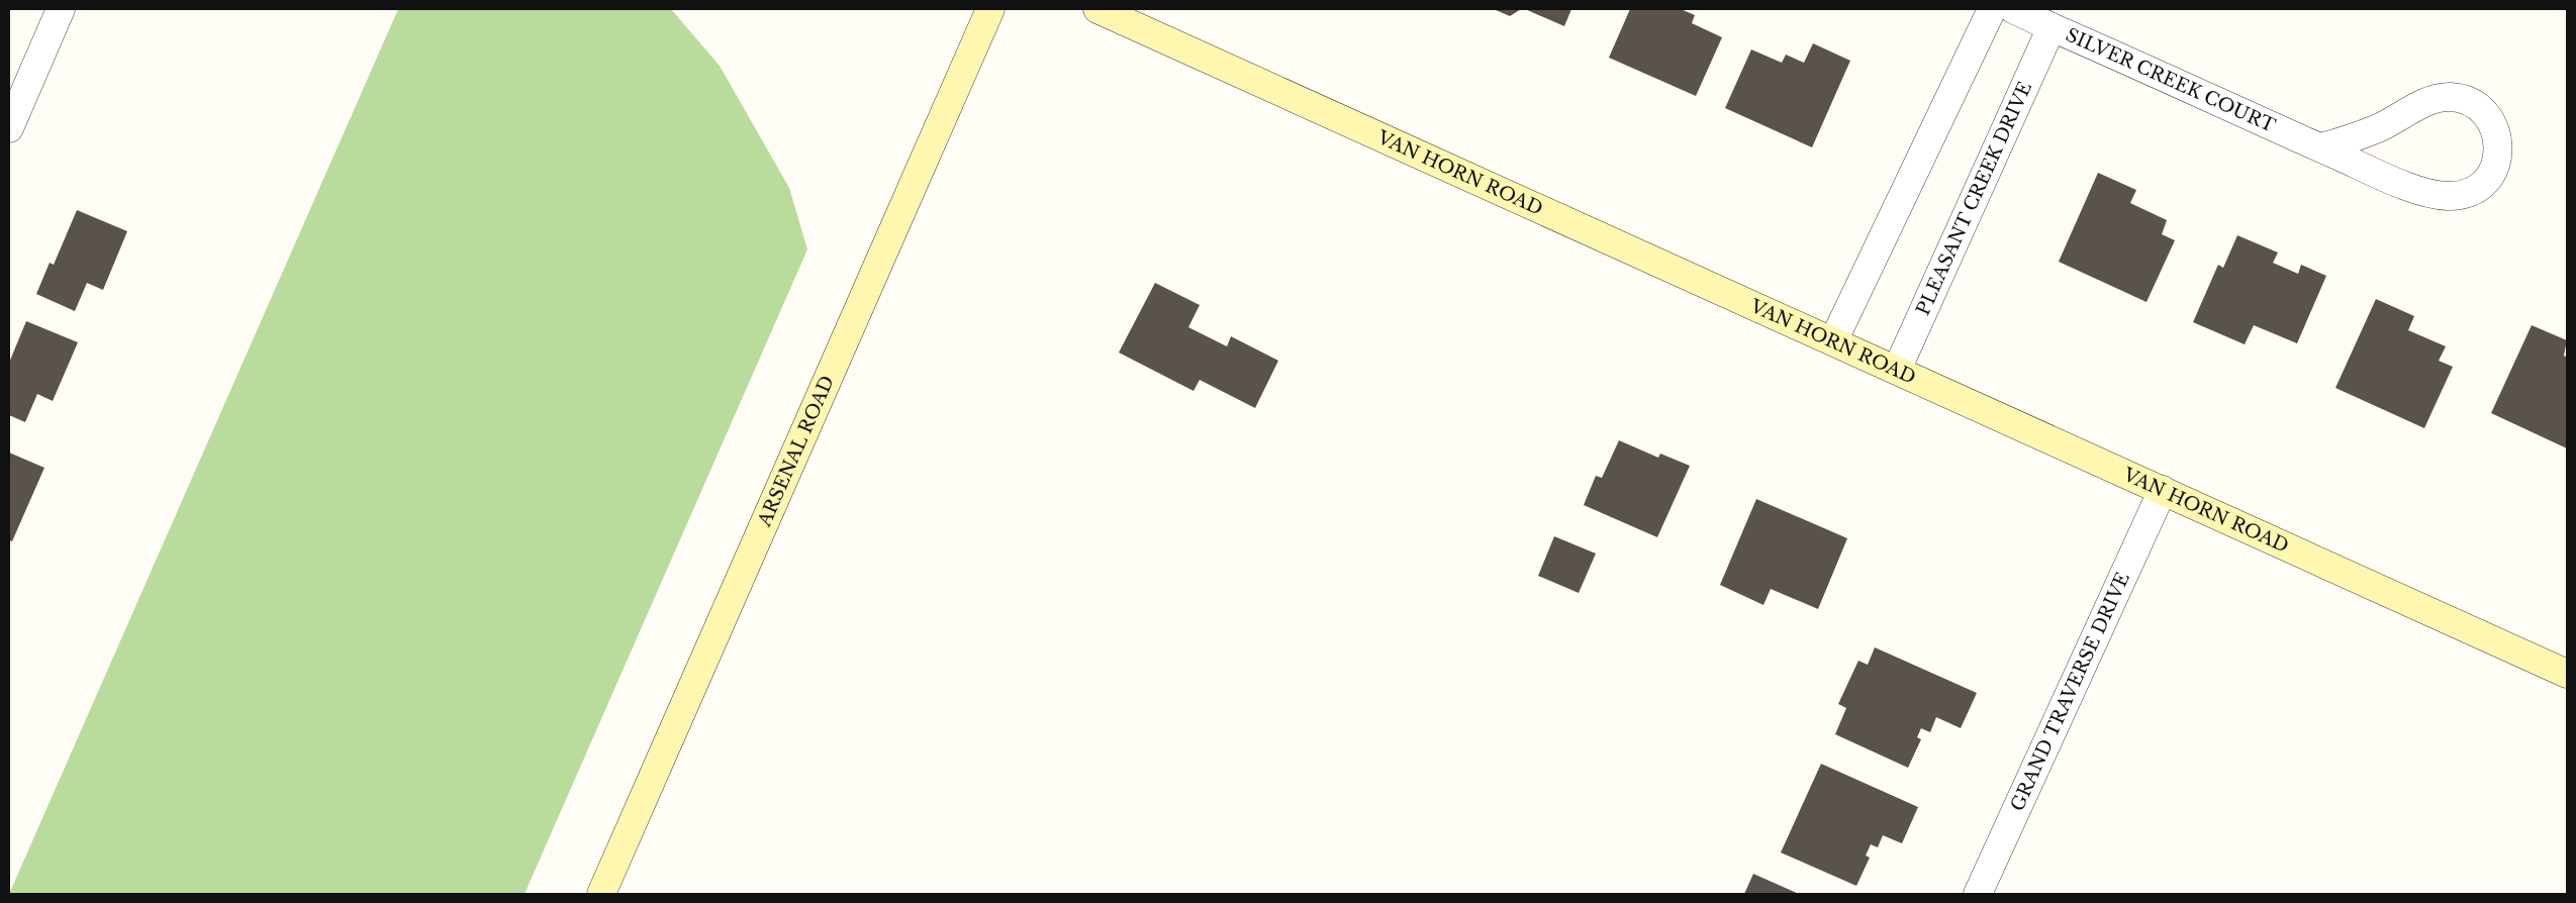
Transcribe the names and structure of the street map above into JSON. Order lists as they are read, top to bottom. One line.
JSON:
{"streets":{"street":["SILVER CREEK COURT","VAN HORN ROAD","PLEASANT CREEK DRIVE","ARSENAL ROAD","GRAND TRAVERSE DRIVE"]},"crossings":[["SILVER CREEK COURT","PLEASANT CREEK DRIVE"],["VAN HORN ROAD","PLEASANT CREEK DRIVE"],["VAN HORN ROAD","GRAND TRAVERSE DRIVE"]]}
